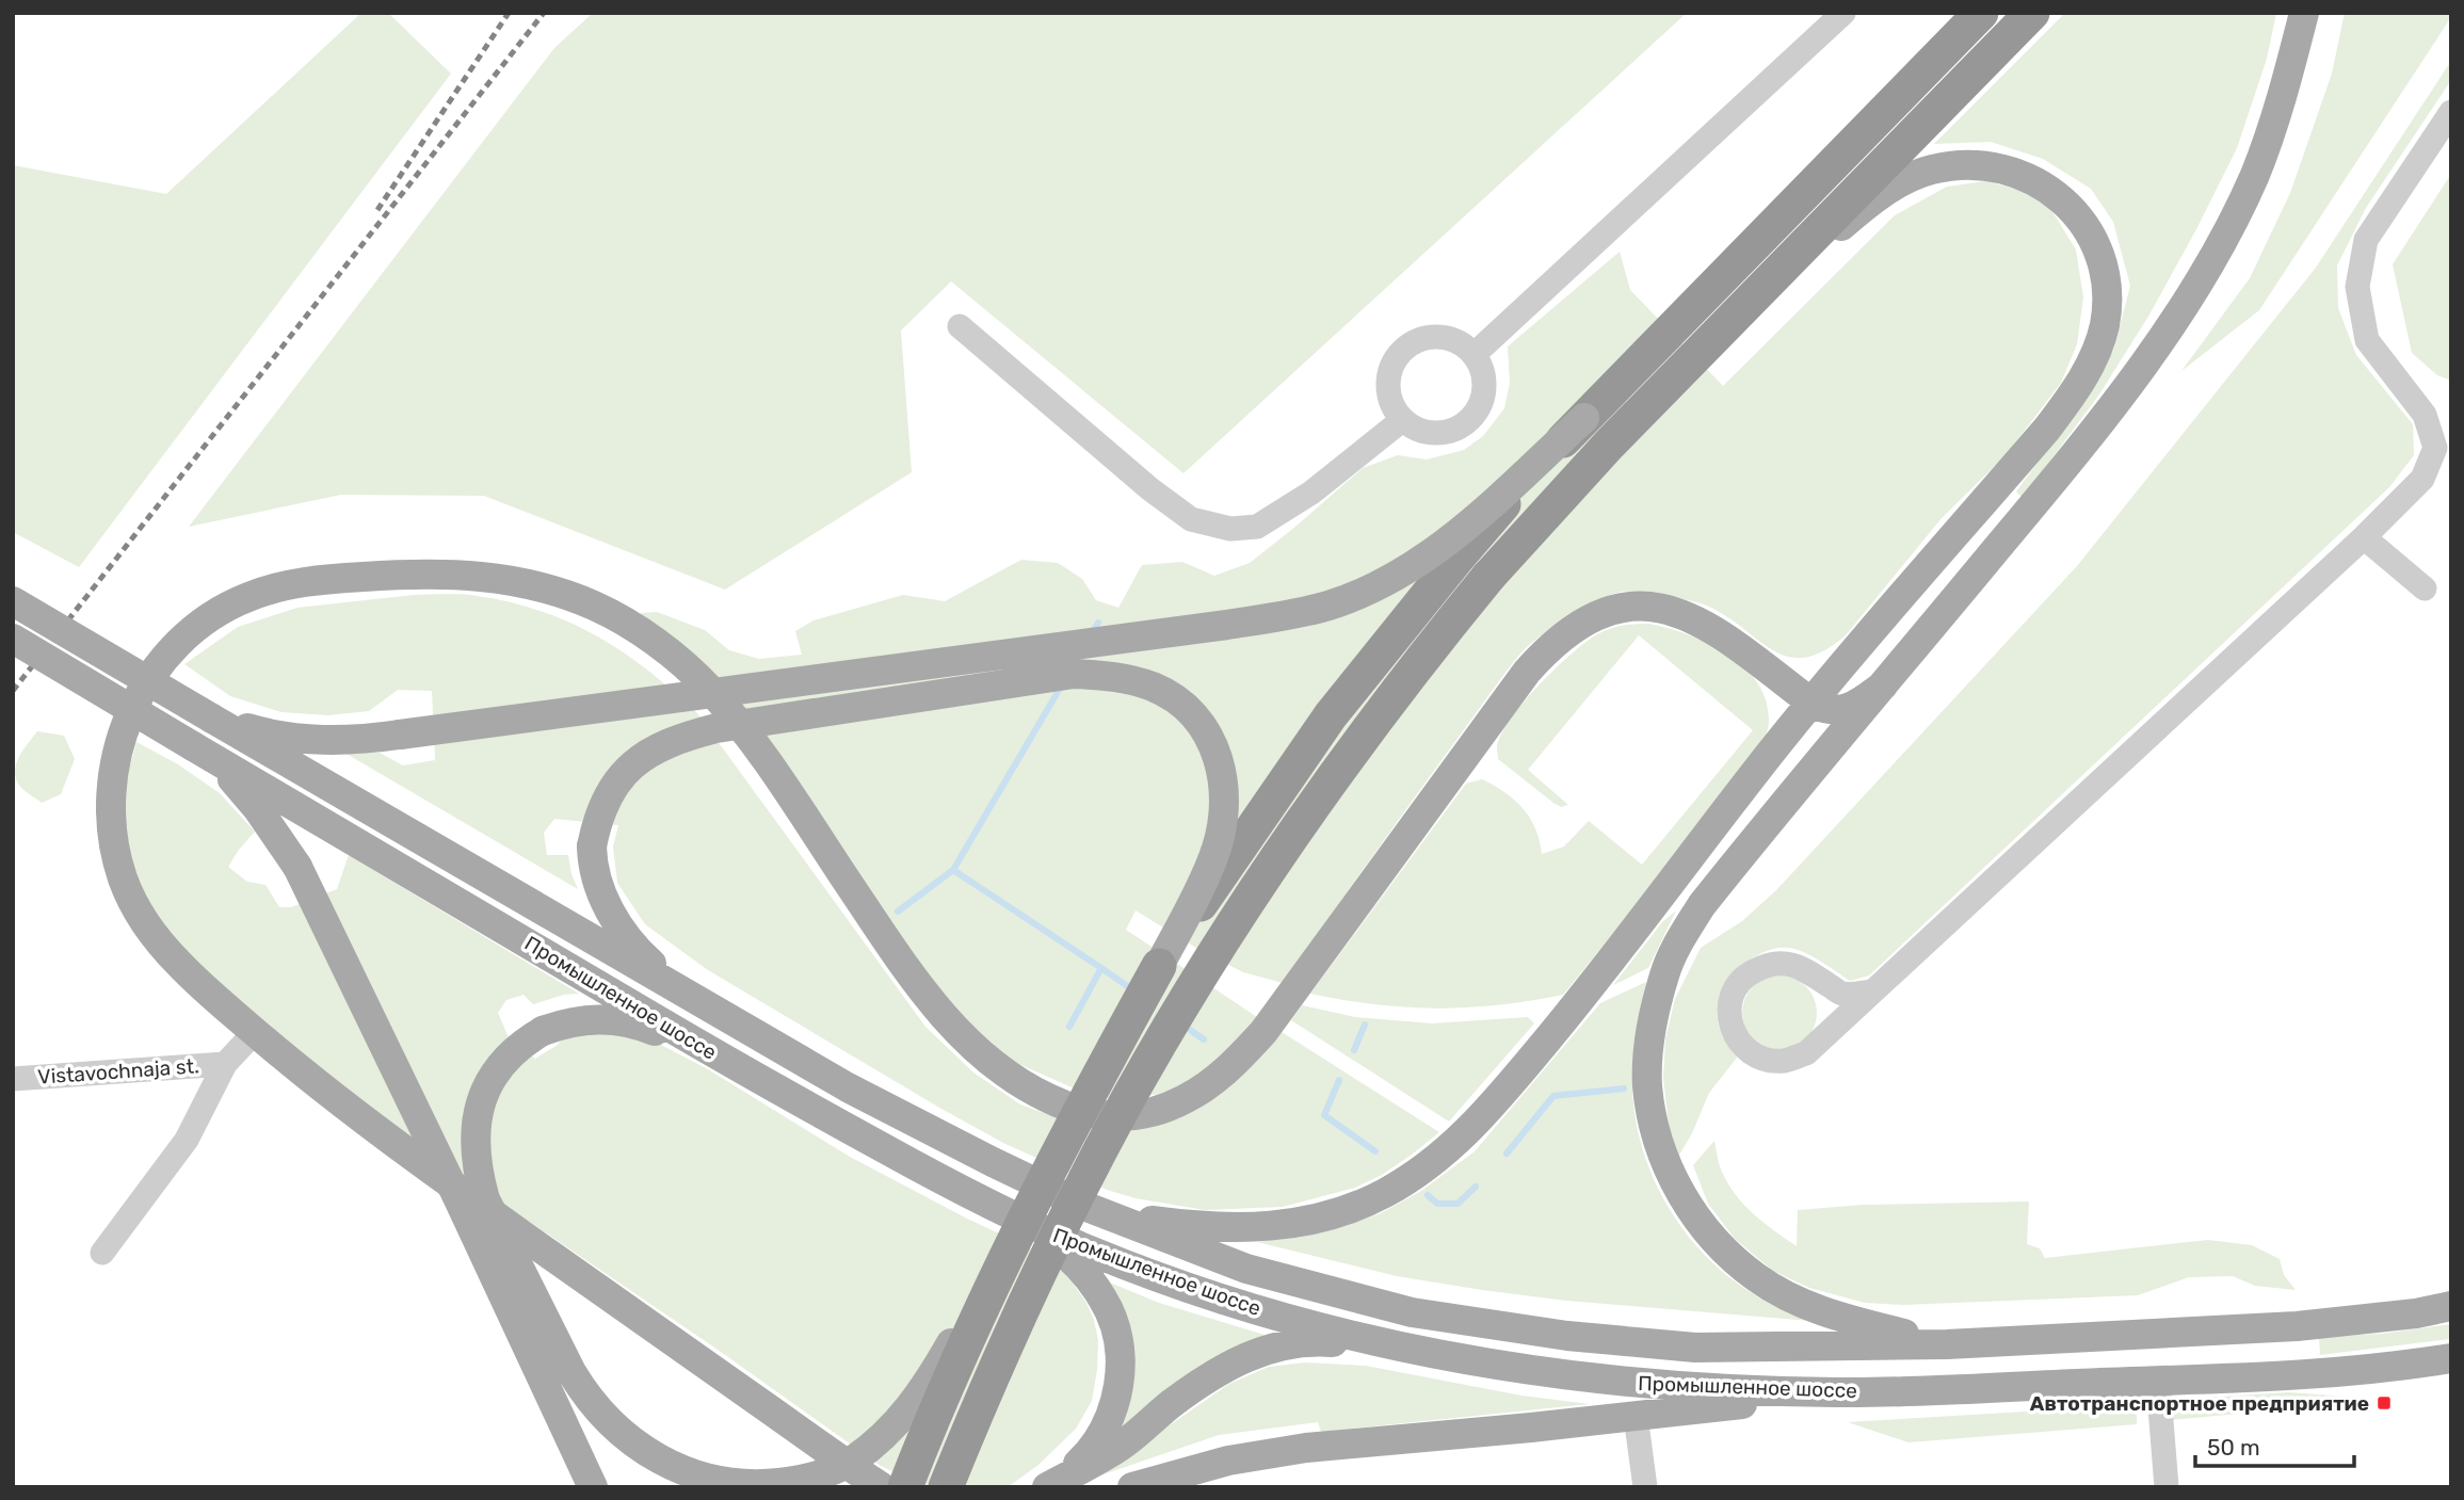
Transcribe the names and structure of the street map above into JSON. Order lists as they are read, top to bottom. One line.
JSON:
{"streets":{"main road":["Промышленное шоссе"],"street":["Vistavochnaja st."]},"places":{"transit":["Автотранспортное предприятие"]},"scale_bar":"50 m"}
